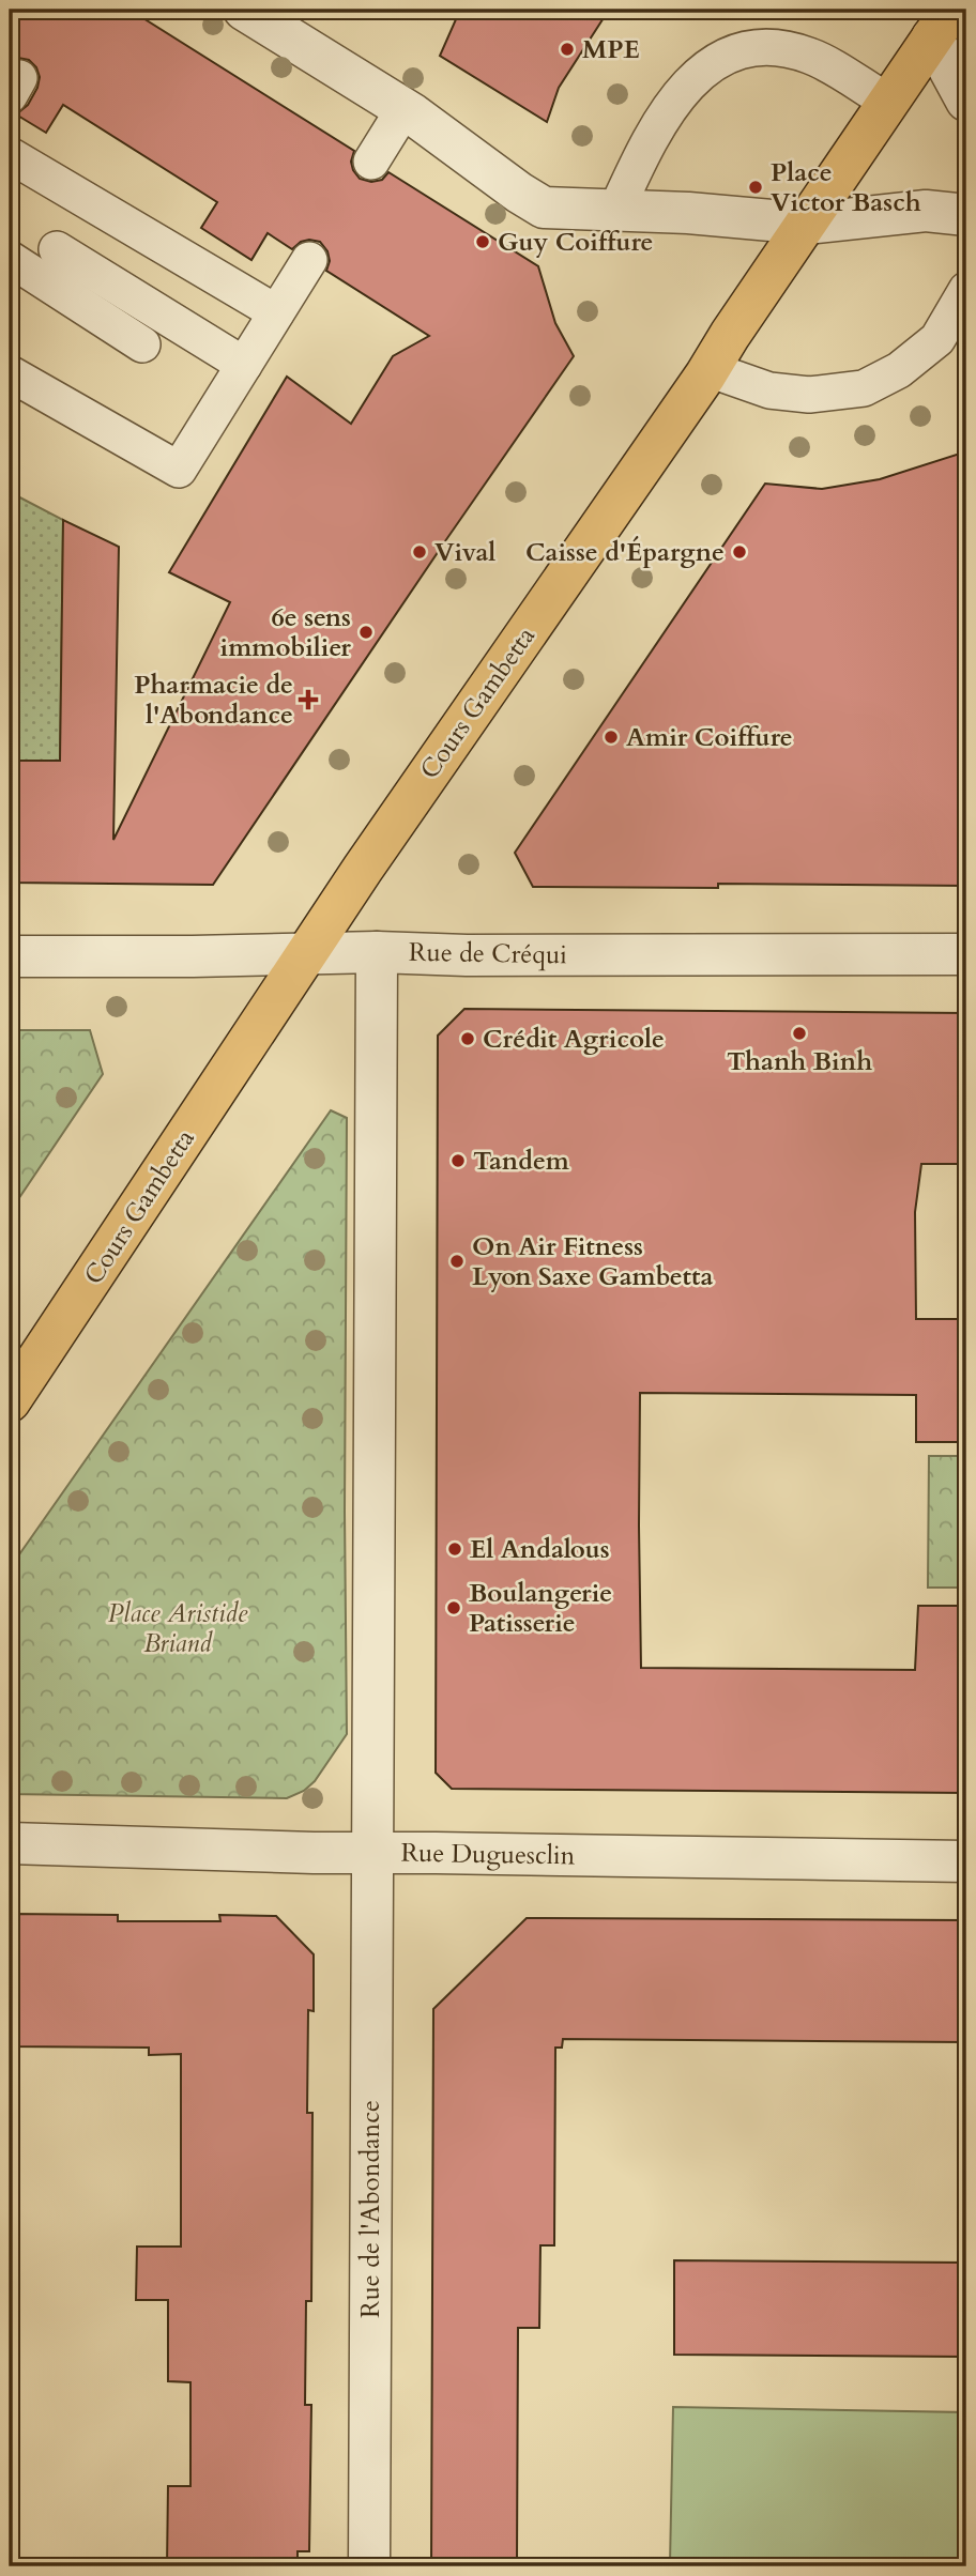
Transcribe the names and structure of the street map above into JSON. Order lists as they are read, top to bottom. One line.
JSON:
{"streets":{"main road":["Cours Gambetta"],"street":["Rue de Créqui","Rue Duguesclin","Rue de l'Abondance"]},"crossings":[["Cours Gambetta","Rue de Créqui"],["Rue Duguesclin","Rue de l'Abondance"]],"parks":["Place Aristide Briand"],"places":{"other":["MPE","Place Victor Basch","Guy Coiffure","Vival","Caisse d'Épargne","6e sens immobilier","Amir Coiffure","Thanh Binh","Crédit Agricole","Tandem","On Air Fitness Lyon Saxe Gambetta","El Andalous","Boulangerie Patisserie"],"health":["Pharmacie de l'Abondance"]}}
